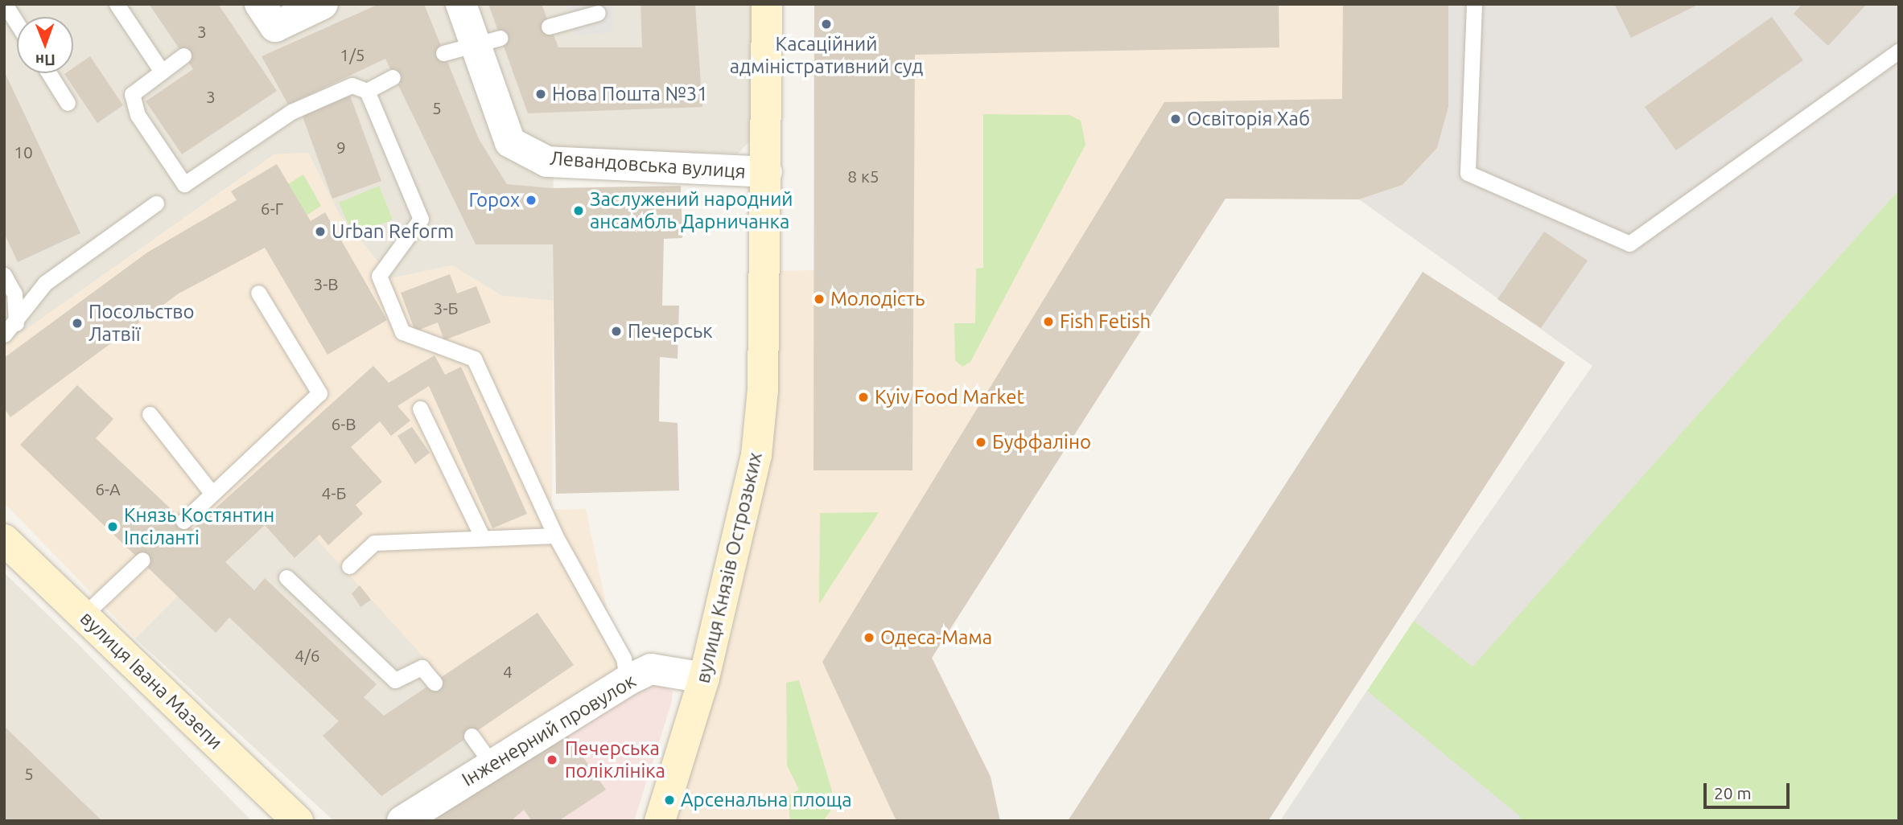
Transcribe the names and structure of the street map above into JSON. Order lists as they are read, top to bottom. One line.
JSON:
{"streets":{"main road":["вулиця Князів Острозьких","вулиця Івана Мазепи"],"street":["Левандовська вулиця","Інженерний провулок"]},"crossings":[["Левандовська вулиця","вулиця Князів Острозьких"],["вулиця Князів Острозьких","Інженерний провулок"]],"places":["Касаційний адміністративний суд","Нова Пошта №31","Освіторія Хаб","Горох","Заслужений народний ансамбль Дарничанка","Urban Reform","Молодiсть","Fish Fetish","Посольство Латвії","Печерськ","Kyiv Food Market","Буффаліно","Князь Костянтин Іпсіланті","Одеса-Мама","Печерська поліклініка","Арсенальна площа"],"house_numbers":["3","1/5","3","5","9","10","8 к5","6-Г","3-В","3-Б","6-В","6-А","4-Б","4/6","4","5"],"scale_bar":"20 m","north":"bottom"}
